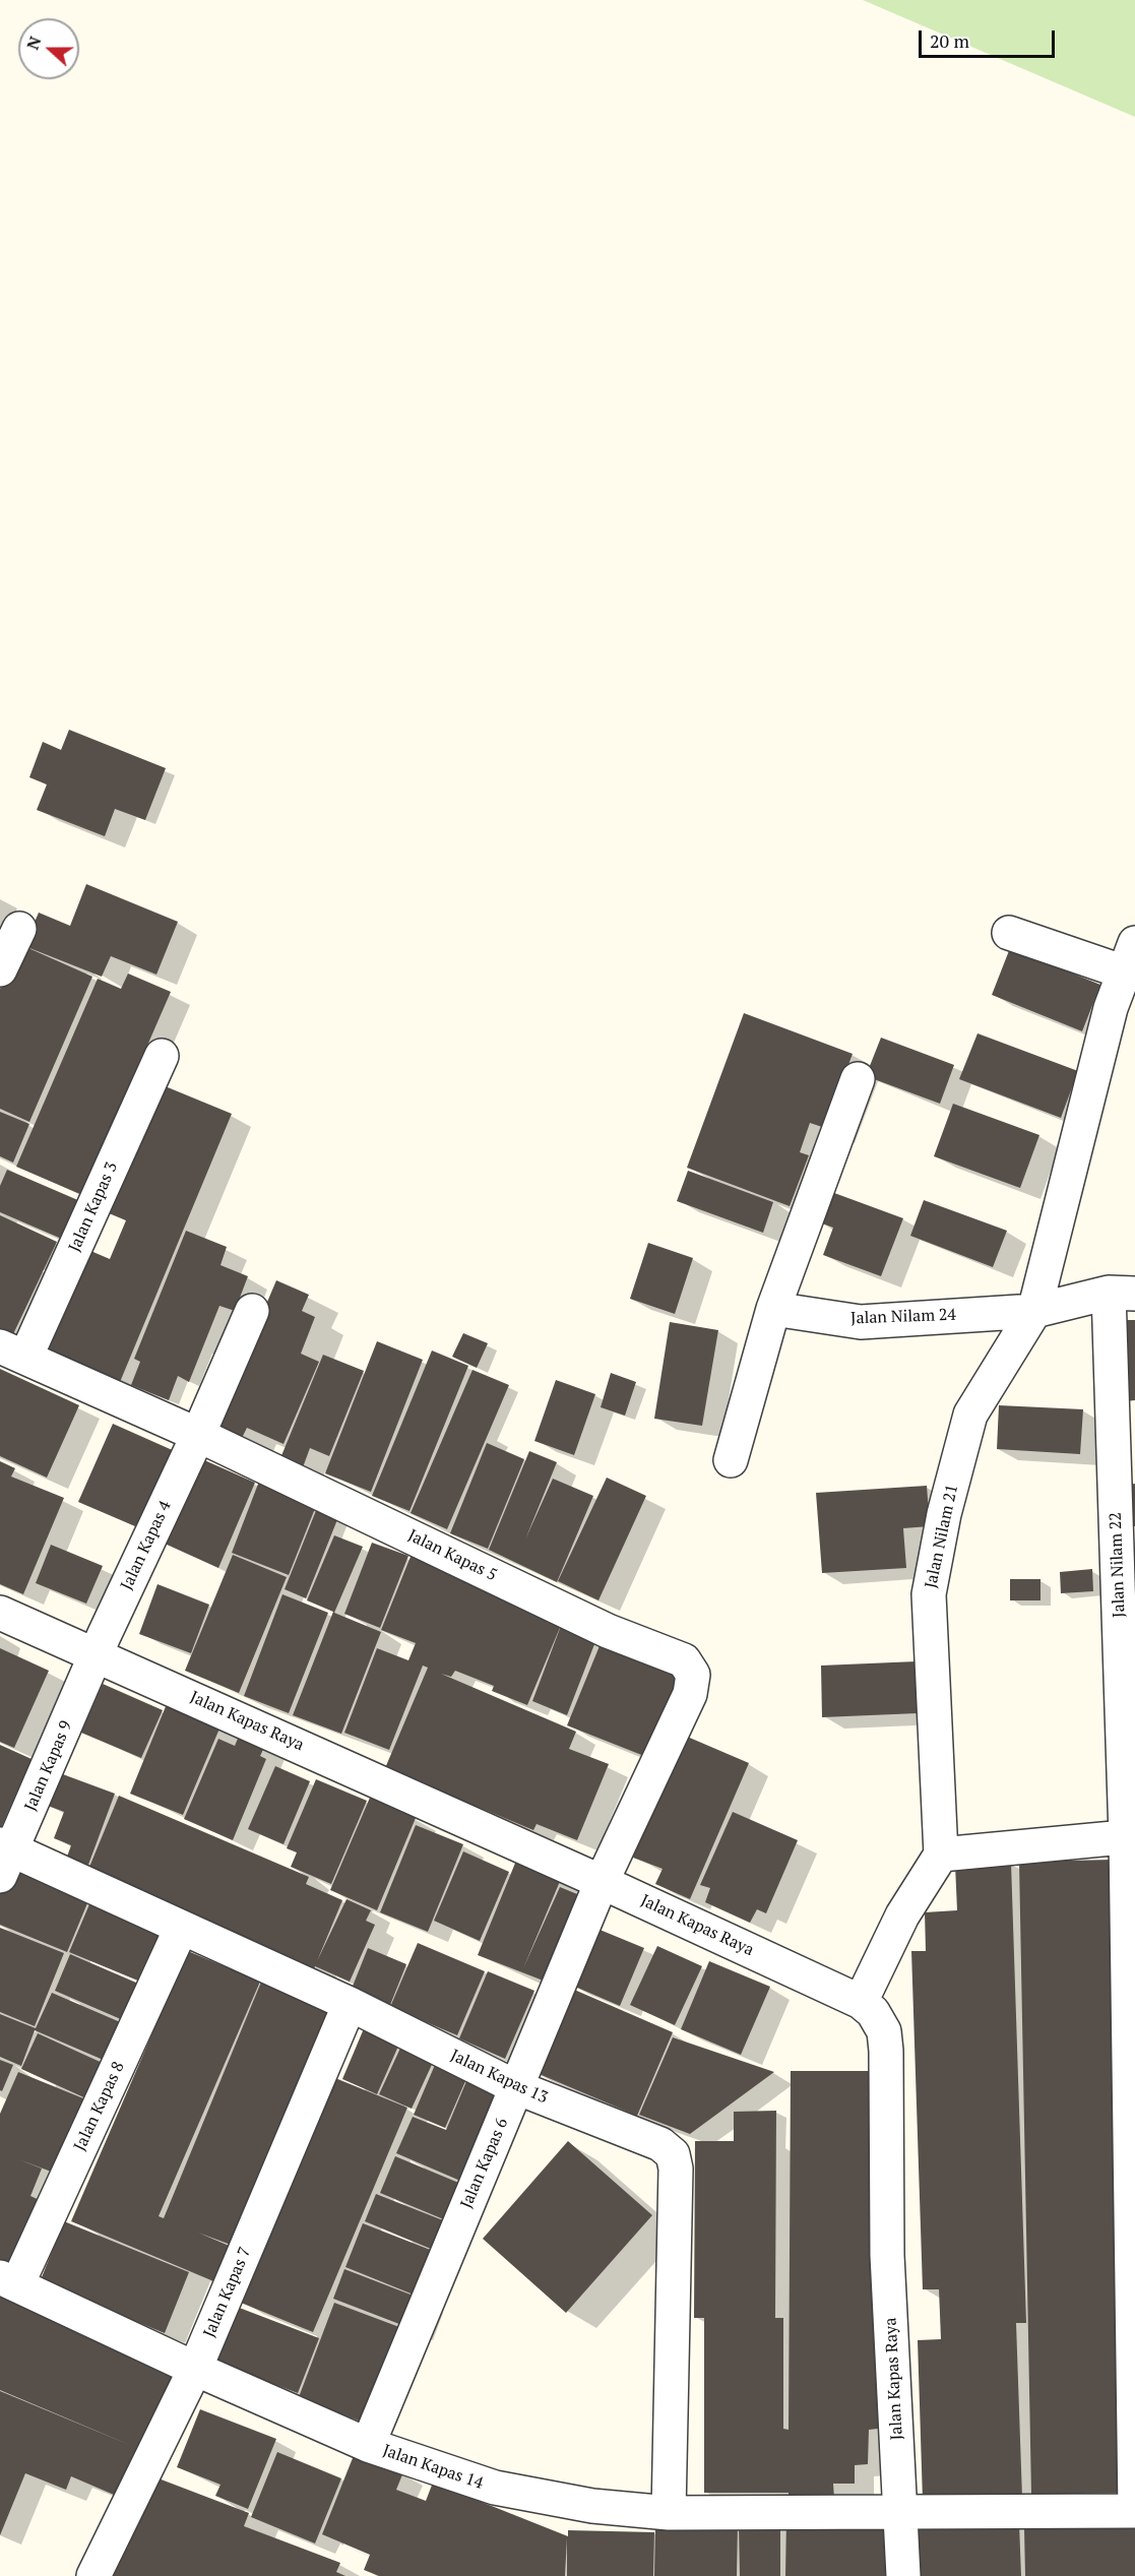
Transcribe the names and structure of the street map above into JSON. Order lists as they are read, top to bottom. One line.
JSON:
{"streets":{"street":["Jalan Kapas 3","Jalan Nilam 24","Jalan Nilam 21","Jalan Kapas 4","Jalan Kapas 5","Jalan Nilam 22","Jalan Kapas Raya","Jalan Kapas 9","Jalan Kapas 13","Jalan Kapas 8","Jalan Kapas 6","Jalan Kapas 7","Jalan Kapas 14"]},"crossings":[["Jalan Kapas 3","Jalan Kapas 5"],["Jalan Nilam 24","Jalan Nilam 21"],["Jalan Nilam 24","Jalan Nilam 22"],["Jalan Kapas 4","Jalan Kapas 5"],["Jalan Kapas 4","Jalan Kapas Raya"],["Jalan Kapas 4","Jalan Kapas 9"],["Jalan Kapas 5","Jalan Kapas Raya"],["Jalan Kapas 5","Jalan Kapas 6"],["Jalan Nilam 22","Jalan Kapas 14"],["Jalan Kapas Raya","Jalan Kapas 9"],["Jalan Kapas Raya","Jalan Kapas 6"],["Jalan Kapas Raya","Jalan Kapas 14"],["Jalan Kapas 9","Jalan Kapas 13"],["Jalan Kapas 13","Jalan Kapas 8"],["Jalan Kapas 13","Jalan Kapas 6"],["Jalan Kapas 13","Jalan Kapas 7"],["Jalan Kapas 13","Jalan Kapas 14"],["Jalan Kapas 8","Jalan Kapas 14"],["Jalan Kapas 6","Jalan Kapas 14"],["Jalan Kapas 7","Jalan Kapas 14"]],"scale_bar":"20 m","north":"left"}
